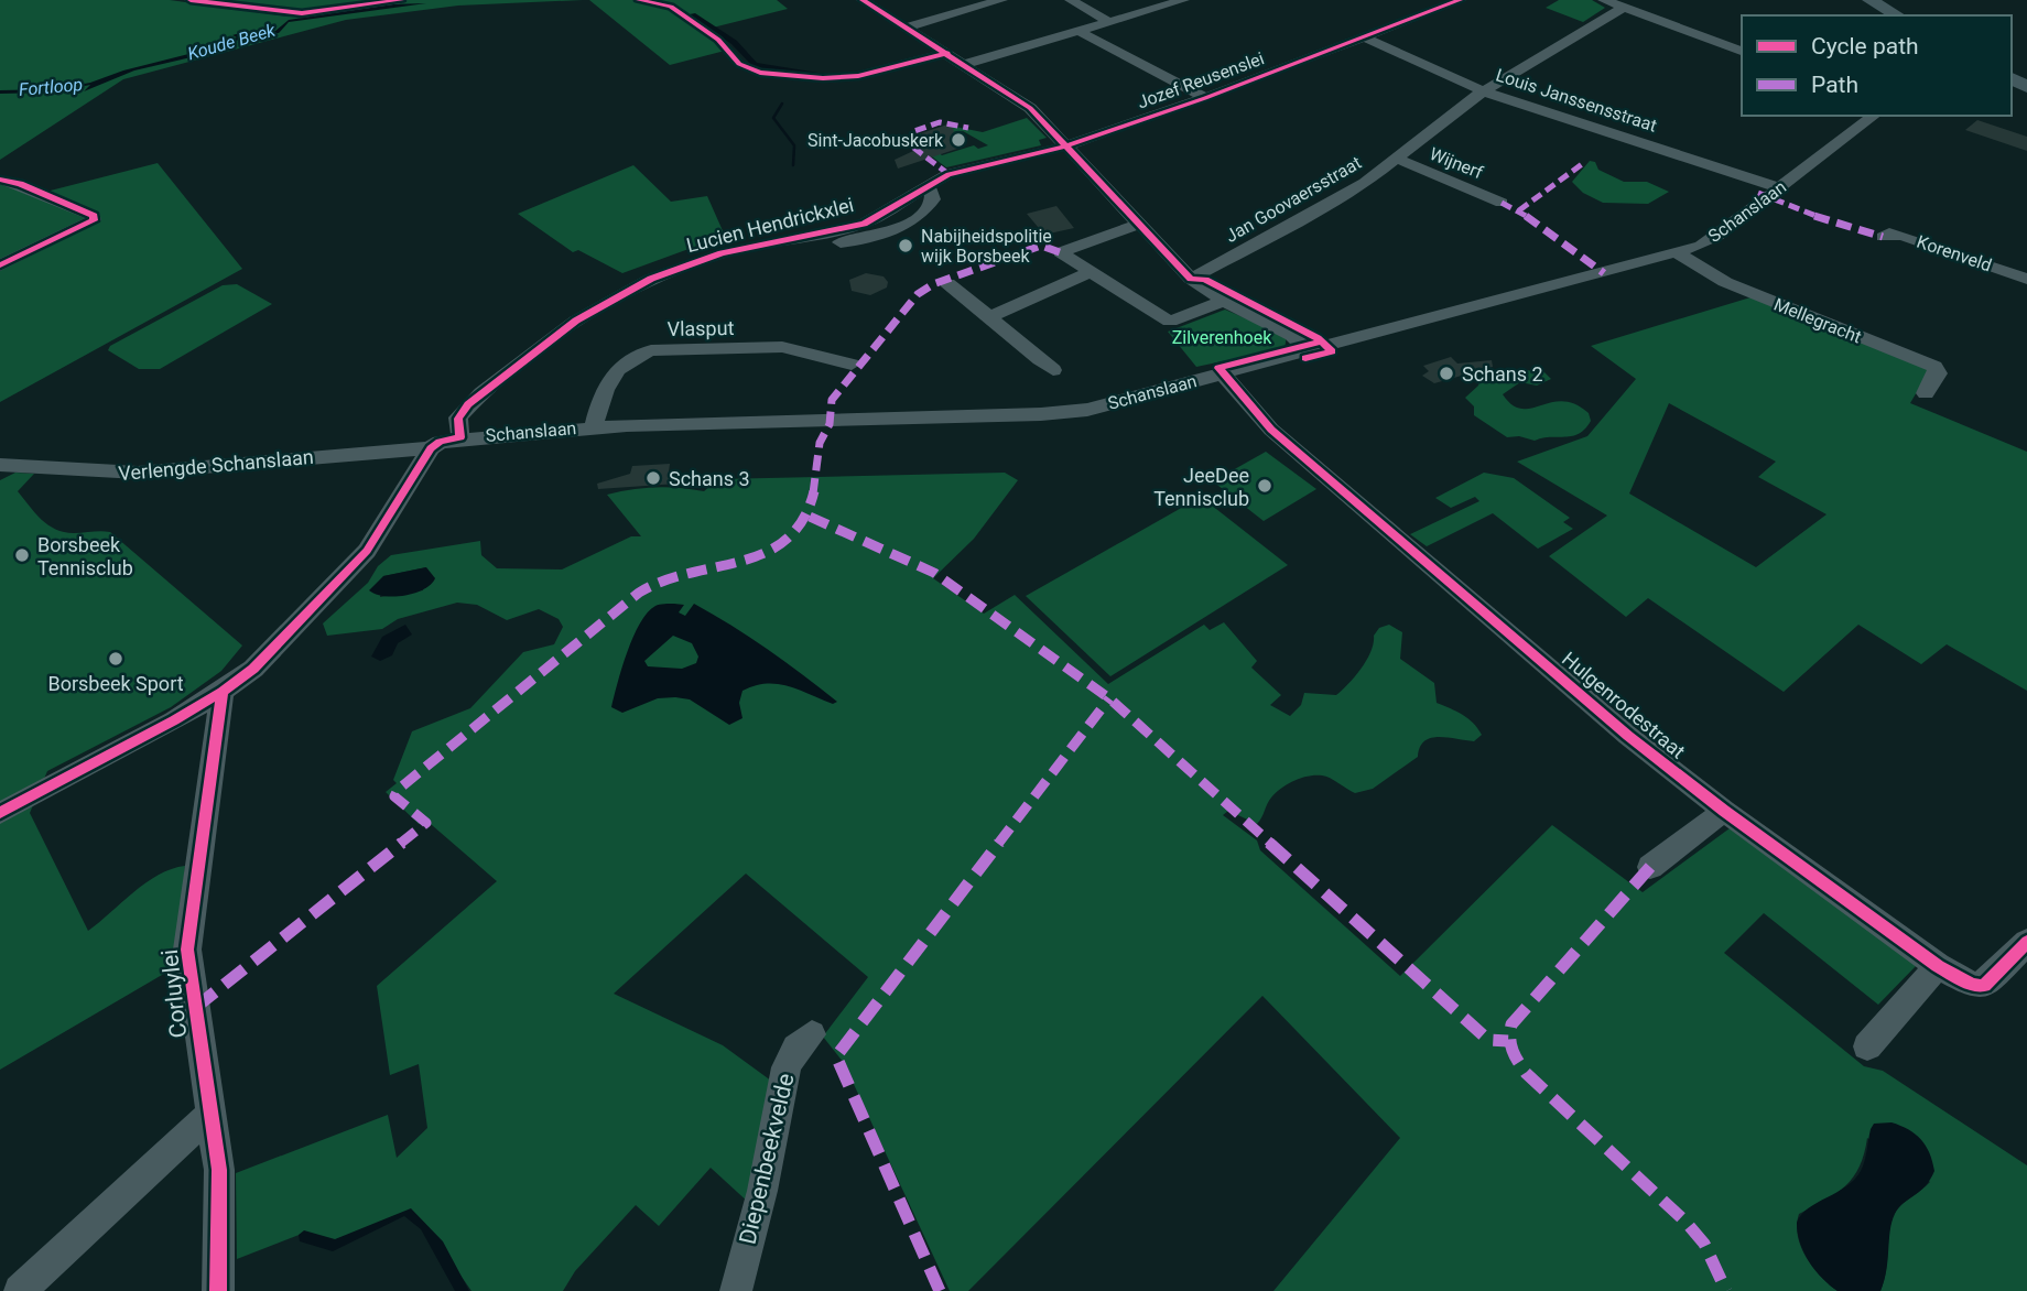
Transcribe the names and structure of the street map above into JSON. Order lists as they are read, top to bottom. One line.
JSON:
{"streets":{"street":["Jozef Reusenslei","Louis Janssensstraat","Wijnerf","Jan Goovaersstraat","Schanslaan","Lucien Hendrickxlei","Korenveld","Mellegracht","Vlasput","Verlengde Schanslaan","Hulgenrodestraat","Corluylei","Diepenbeekvelde"]},"crossings":[["Jozef Reusenslei","Louis Janssensstraat"],["Jozef Reusenslei","Lucien Hendrickxlei"],["Louis Janssensstraat","Jan Goovaersstraat"],["Louis Janssensstraat","Schanslaan"],["Wijnerf","Jan Goovaersstraat"],["Schanslaan","Lucien Hendrickxlei"],["Schanslaan","Mellegracht"],["Schanslaan","Vlasput"],["Schanslaan","Hulgenrodestraat"]],"water":["Koude Beek","Fortloop"],"parks":["Zilverenhoek"],"places":["Sint-Jacobuskerk","Nabijheidspolitie wijk Borsbeek","Schans 2","Schans 3","JeeDee Tennisclub","Borsbeek Tennisclub","Borsbeek Sport"],"legend":["Cycle path","Path"]}
